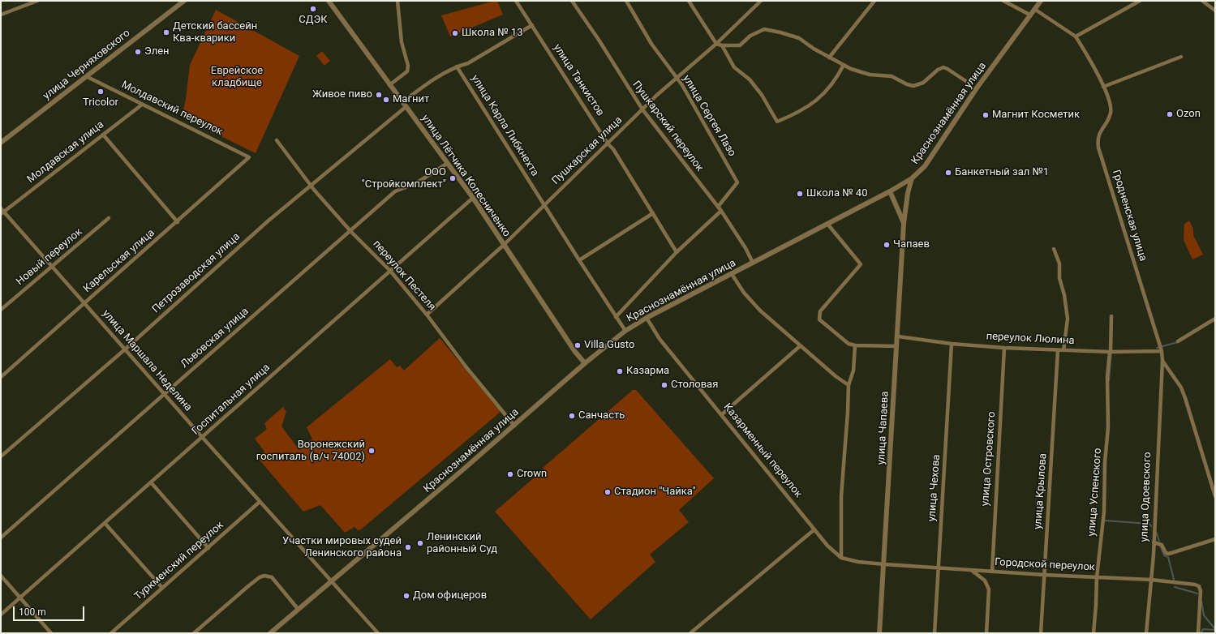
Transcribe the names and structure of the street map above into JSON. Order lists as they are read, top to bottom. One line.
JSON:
{"streets":{"street":["улица Черняховского","улица Танкистов","Молдавский переулок","Краснознамённая улица","улица Сергея Лазо","улица Карла Либкнехта","Пушкарский переулок","Пушкарская улица","Молдавская улица","улица Лётчика Колесниченко","Гродненская улица","Новый переулок","Карельская улица","Петрозаводская улица","переулок Пестеля","Львовская улица","переулок Люлина","улица Маршала Неделина","Госпитальная улица","улица Чапаева","Казарменный переулок","улица Островского","улица Чехова","улица Крылова","улица Успенского","улица Одоевского","Туркменский переулок","Городской переулок"]},"crossings":[["улица Черняховского","Молдавский переулок"],["улица Танкистов","Пушкарская улица"],["Молдавский переулок","Молдавская улица"],["Молдавский переулок","Карельская улица"],["Краснознамённая улица","улица Карла Либкнехта"],["Краснознамённая улица","Пушкарский переулок"],["Краснознамённая улица","улица Лётчика Колесниченко"],["Краснознамённая улица","переулок Пестеля"],["Краснознамённая улица","улица Маршала Неделина"],["Краснознамённая улица","улица Чапаева"],["Краснознамённая улица","Казарменный переулок"],["улица Сергея Лазо","Пушкарский переулок"],["улица Сергея Лазо","Пушкарская улица"],["улица Карла Либкнехта","Пушкарская улица"],["Пушкарский переулок","Пушкарская улица"],["Пушкарская улица","улица Лётчика Колесниченко"],["Пушкарская улица","переулок Пестеля"],["Молдавская улица","улица Маршала Неделина"],["улица Лётчика Колесниченко","Петрозаводская улица"],["улица Лётчика Колесниченко","Львовская улица"],["улица Лётчика Колесниченко","Госпитальная улица"],["Гродненская улица","переулок Люлина"],["Гродненская улица","улица Одоевского"],["Новый переулок","улица Маршала Неделина"],["Карельская улица","улица Маршала Неделина"],["Петрозаводская улица","переулок Пестеля"],["Петрозаводская улица","улица Маршала Неделина"],["переулок Пестеля","Львовская улица"],["переулок Пестеля","Госпитальная улица"],["Львовская улица","улица Маршала Неделина"],["переулок Люлина","улица Чапаева"],["переулок Люлина","улица Островского"],["переулок Люлина","улица Чехова"],["переулок Люлина","улица Крылова"],["переулок Люлина","улица Успенского"],["улица Маршала Неделина","Госпитальная улица"],["улица Маршала Неделина","Туркменский переулок"],["улица Чапаева","Казарменный переулок"],["улица Чапаева","Городской переулок"],["Казарменный переулок","Городской переулок"],["улица Островского","Городской переулок"],["улица Чехова","Городской переулок"],["улица Крылова","Городской переулок"],["улица Успенского","Городской переулок"],["улица Одоевского","Городской переулок"]],"parks":["Еврейское кладбище"],"places":["СДЭК","Детский бассейн Ква-кварики","Школа № 13","Элен","Tricolor","Живое пиво","Магнит","Ozon","Магнит Косметик","Банкетный зал №1","ООО \"Стройкомплект\"","Школа № 40","Чапаев","Villa Gusto","Казарма","Столовая","Санчасть","Воронежский госпиталь (в/ч 74002)","Crown","Стадион \"Чайка\"","Ленинский районный Суд","Участки мировых судей Ленинского района","Дом офицеров"],"scale_bar":"100 m"}
